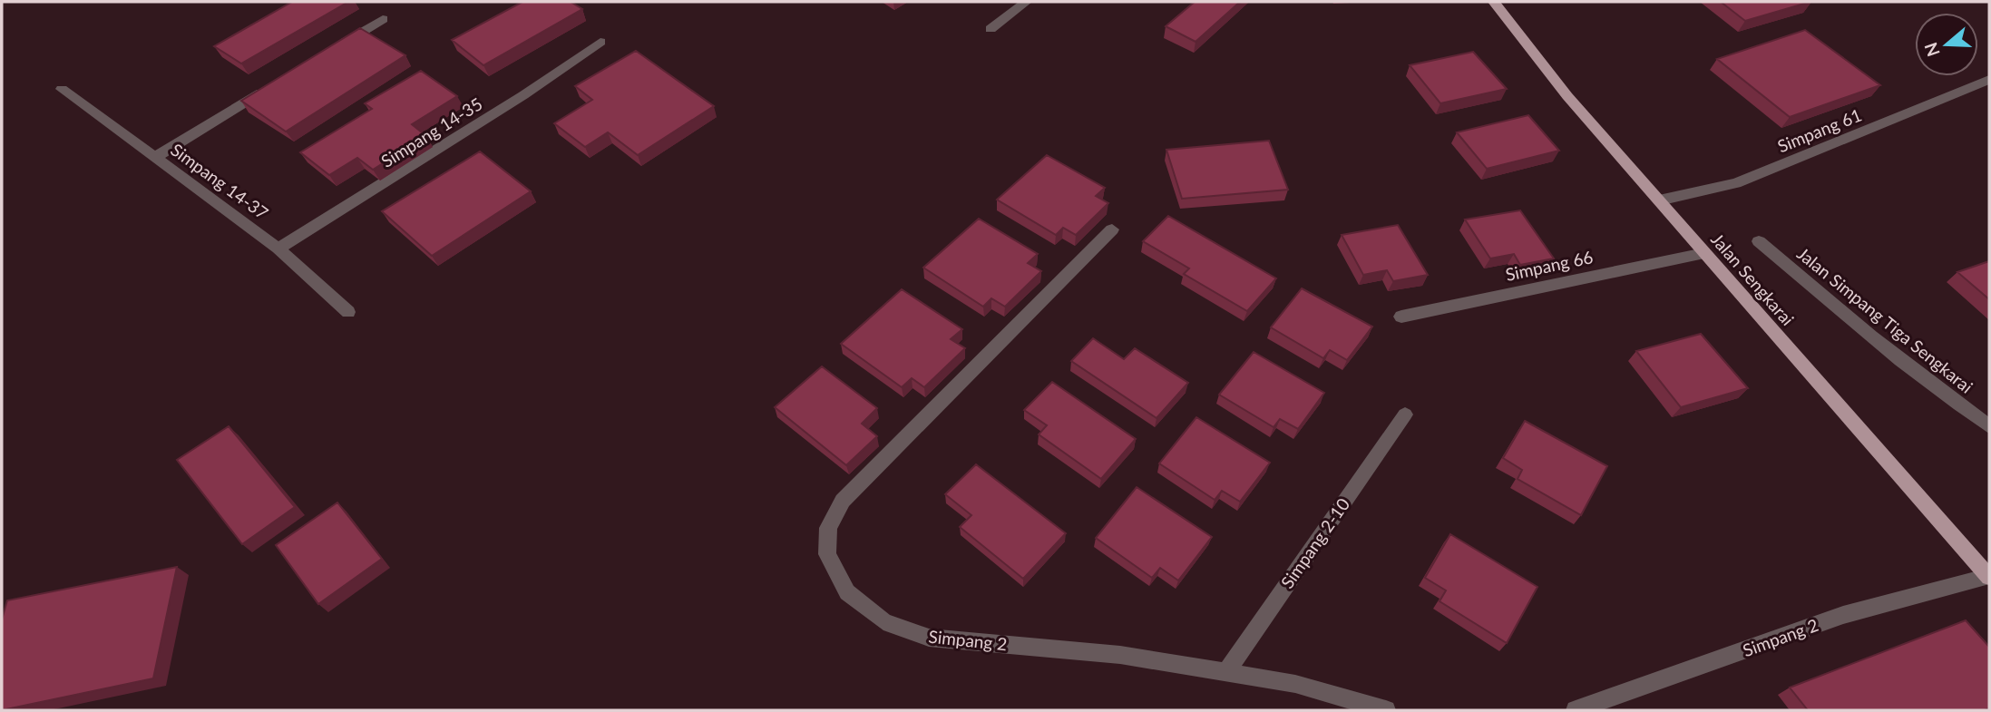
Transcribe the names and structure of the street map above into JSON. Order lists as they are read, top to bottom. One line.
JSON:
{"streets":{"main road":["Jalan Sengkarai"],"street":["Simpang 61","Simpang 14-35","Simpang 14-37","Simpang 66","Jalan Simpang Tiga Sengkarai","Simpang 2-10","Simpang 2"]},"crossings":[["Simpang 61","Jalan Sengkarai"],["Simpang 14-35","Simpang 14-37"],["Simpang 66","Jalan Sengkarai"],["Jalan Sengkarai","Simpang 2"],["Simpang 2-10","Simpang 2"]],"north":"left"}
